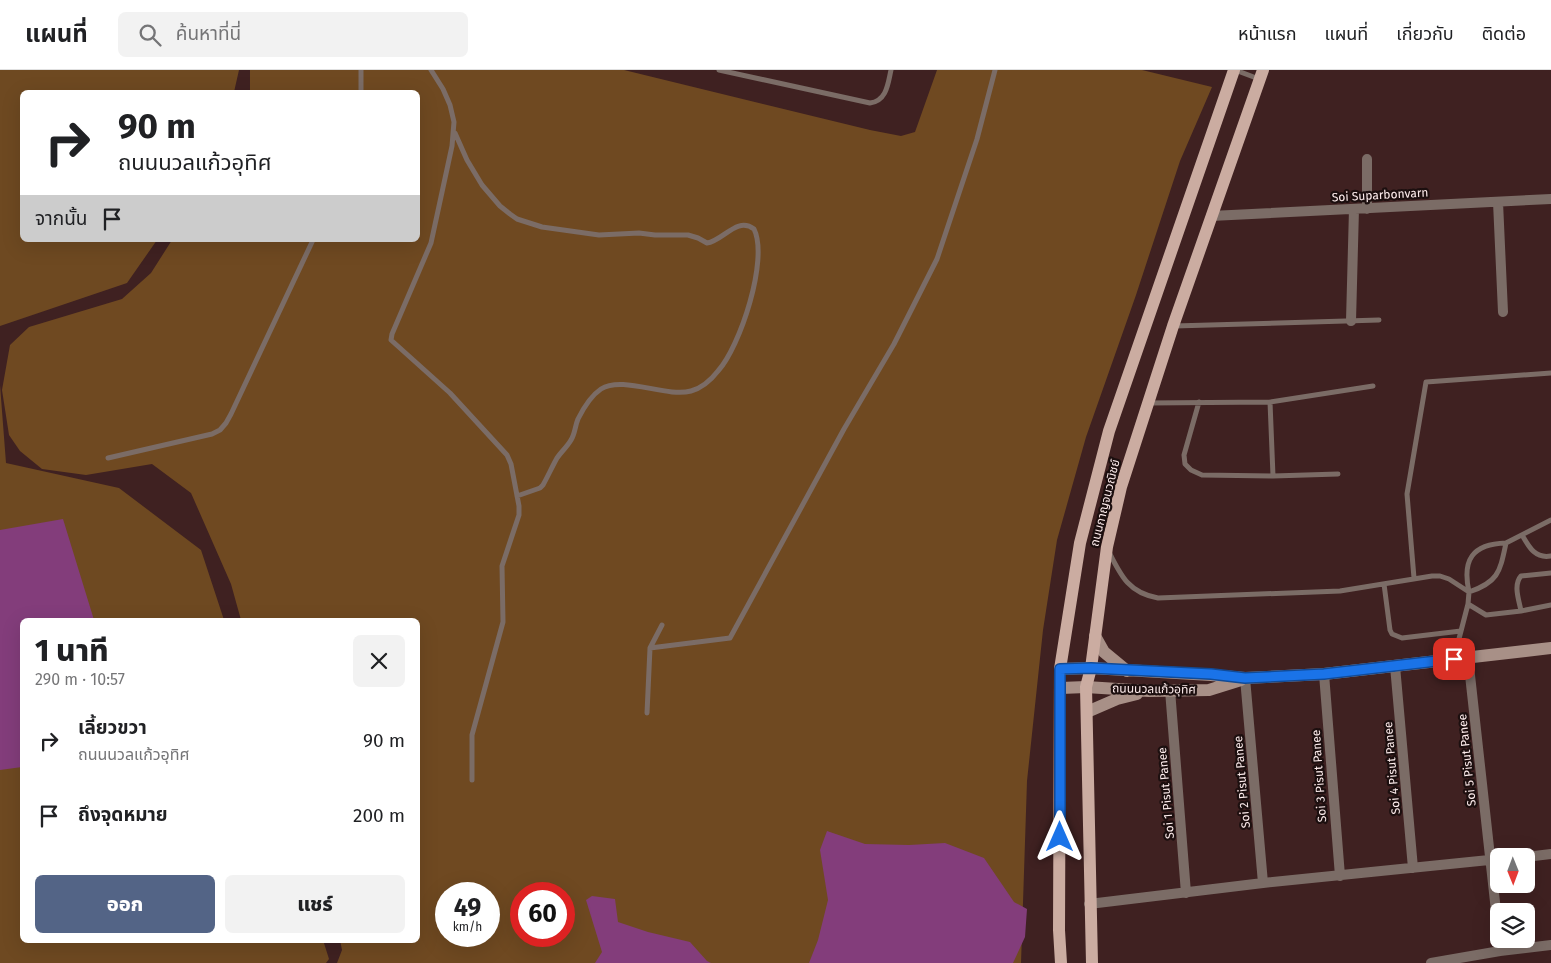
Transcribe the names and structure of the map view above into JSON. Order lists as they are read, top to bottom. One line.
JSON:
{"streets":{"main road":["ถนนกาญจนวณิชย์"],"street":["Soi Suparbonvarn","ถนนนวลแก้วอุทิศ","Soi 5 Pisut Panee","Soi 4 Pisut Panee","Soi 3 Pisut Panee","Soi 2 Pisut Panee","Soi 1 Pisut Panee"]},"crossings":[["Soi Suparbonvarn","ถนนกาญจนวณิชย์"],["ถนนกาญจนวณิชย์","ถนนนวลแก้วอุทิศ"],["ถนนนวลแก้วอุทิศ","Soi 5 Pisut Panee"],["ถนนนวลแก้วอุทิศ","Soi 4 Pisut Panee"],["ถนนนวลแก้วอุทิศ","Soi 3 Pisut Panee"],["ถนนนวลแก้วอุทิศ","Soi 2 Pisut Panee"],["ถนนนวลแก้วอุทิศ","Soi 1 Pisut Panee"]],"north":"bottom","page":{"header":"แผนที่","search":"ค้นหาที่นี่","nav":["หน้าแรก","แผนที่","เกี่ยวกับ","ติดต่อ"],"turn":["90 m","ถนนนวลแก้วอุทิศ"],"then":"จากนั้น","heading":["1 นาที","290 m · 10:57"],"list":[{"name":"เลี้ยวขวา","note":"ถนนนวลแก้วอุทิศ","value":"90 m"},{"name":"ถึงจุดหมาย","value":"200 m"}],"buttons":["ออก","แชร์"],"speed":"49 km/h","limit":"60"}}
